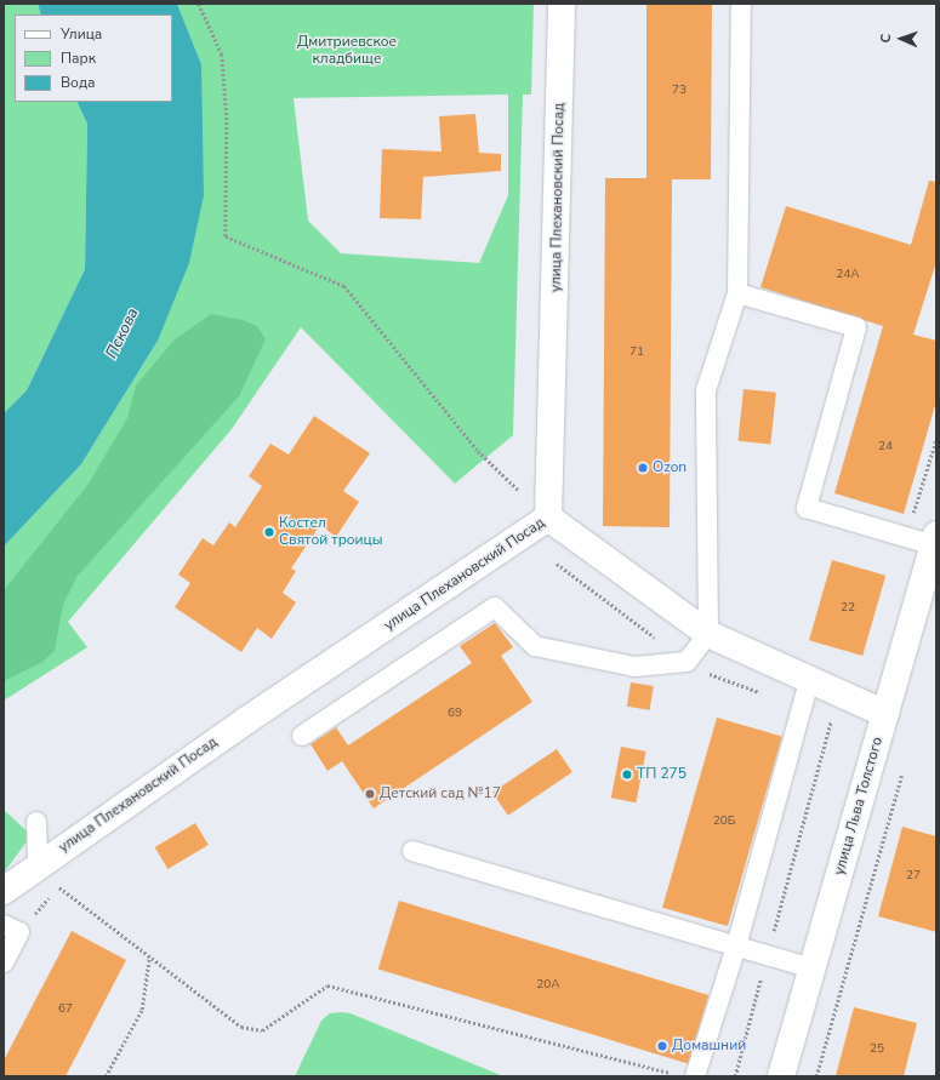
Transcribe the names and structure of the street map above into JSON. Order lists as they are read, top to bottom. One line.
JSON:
{"streets":{"street":["улица Плехановский Посад","улица Льва Толстого"]},"water":["Пскова"],"parks":["Дмитриевское кладбище"],"places":["Ozon","Костел Святой троицы","ТП 275","Детский сад №17","Домашний"],"house_numbers":["73","24А","71","24","22","69","20Б","27","20А","67","25"],"legend":["Улица","Парк","Вода"],"north":"left"}
